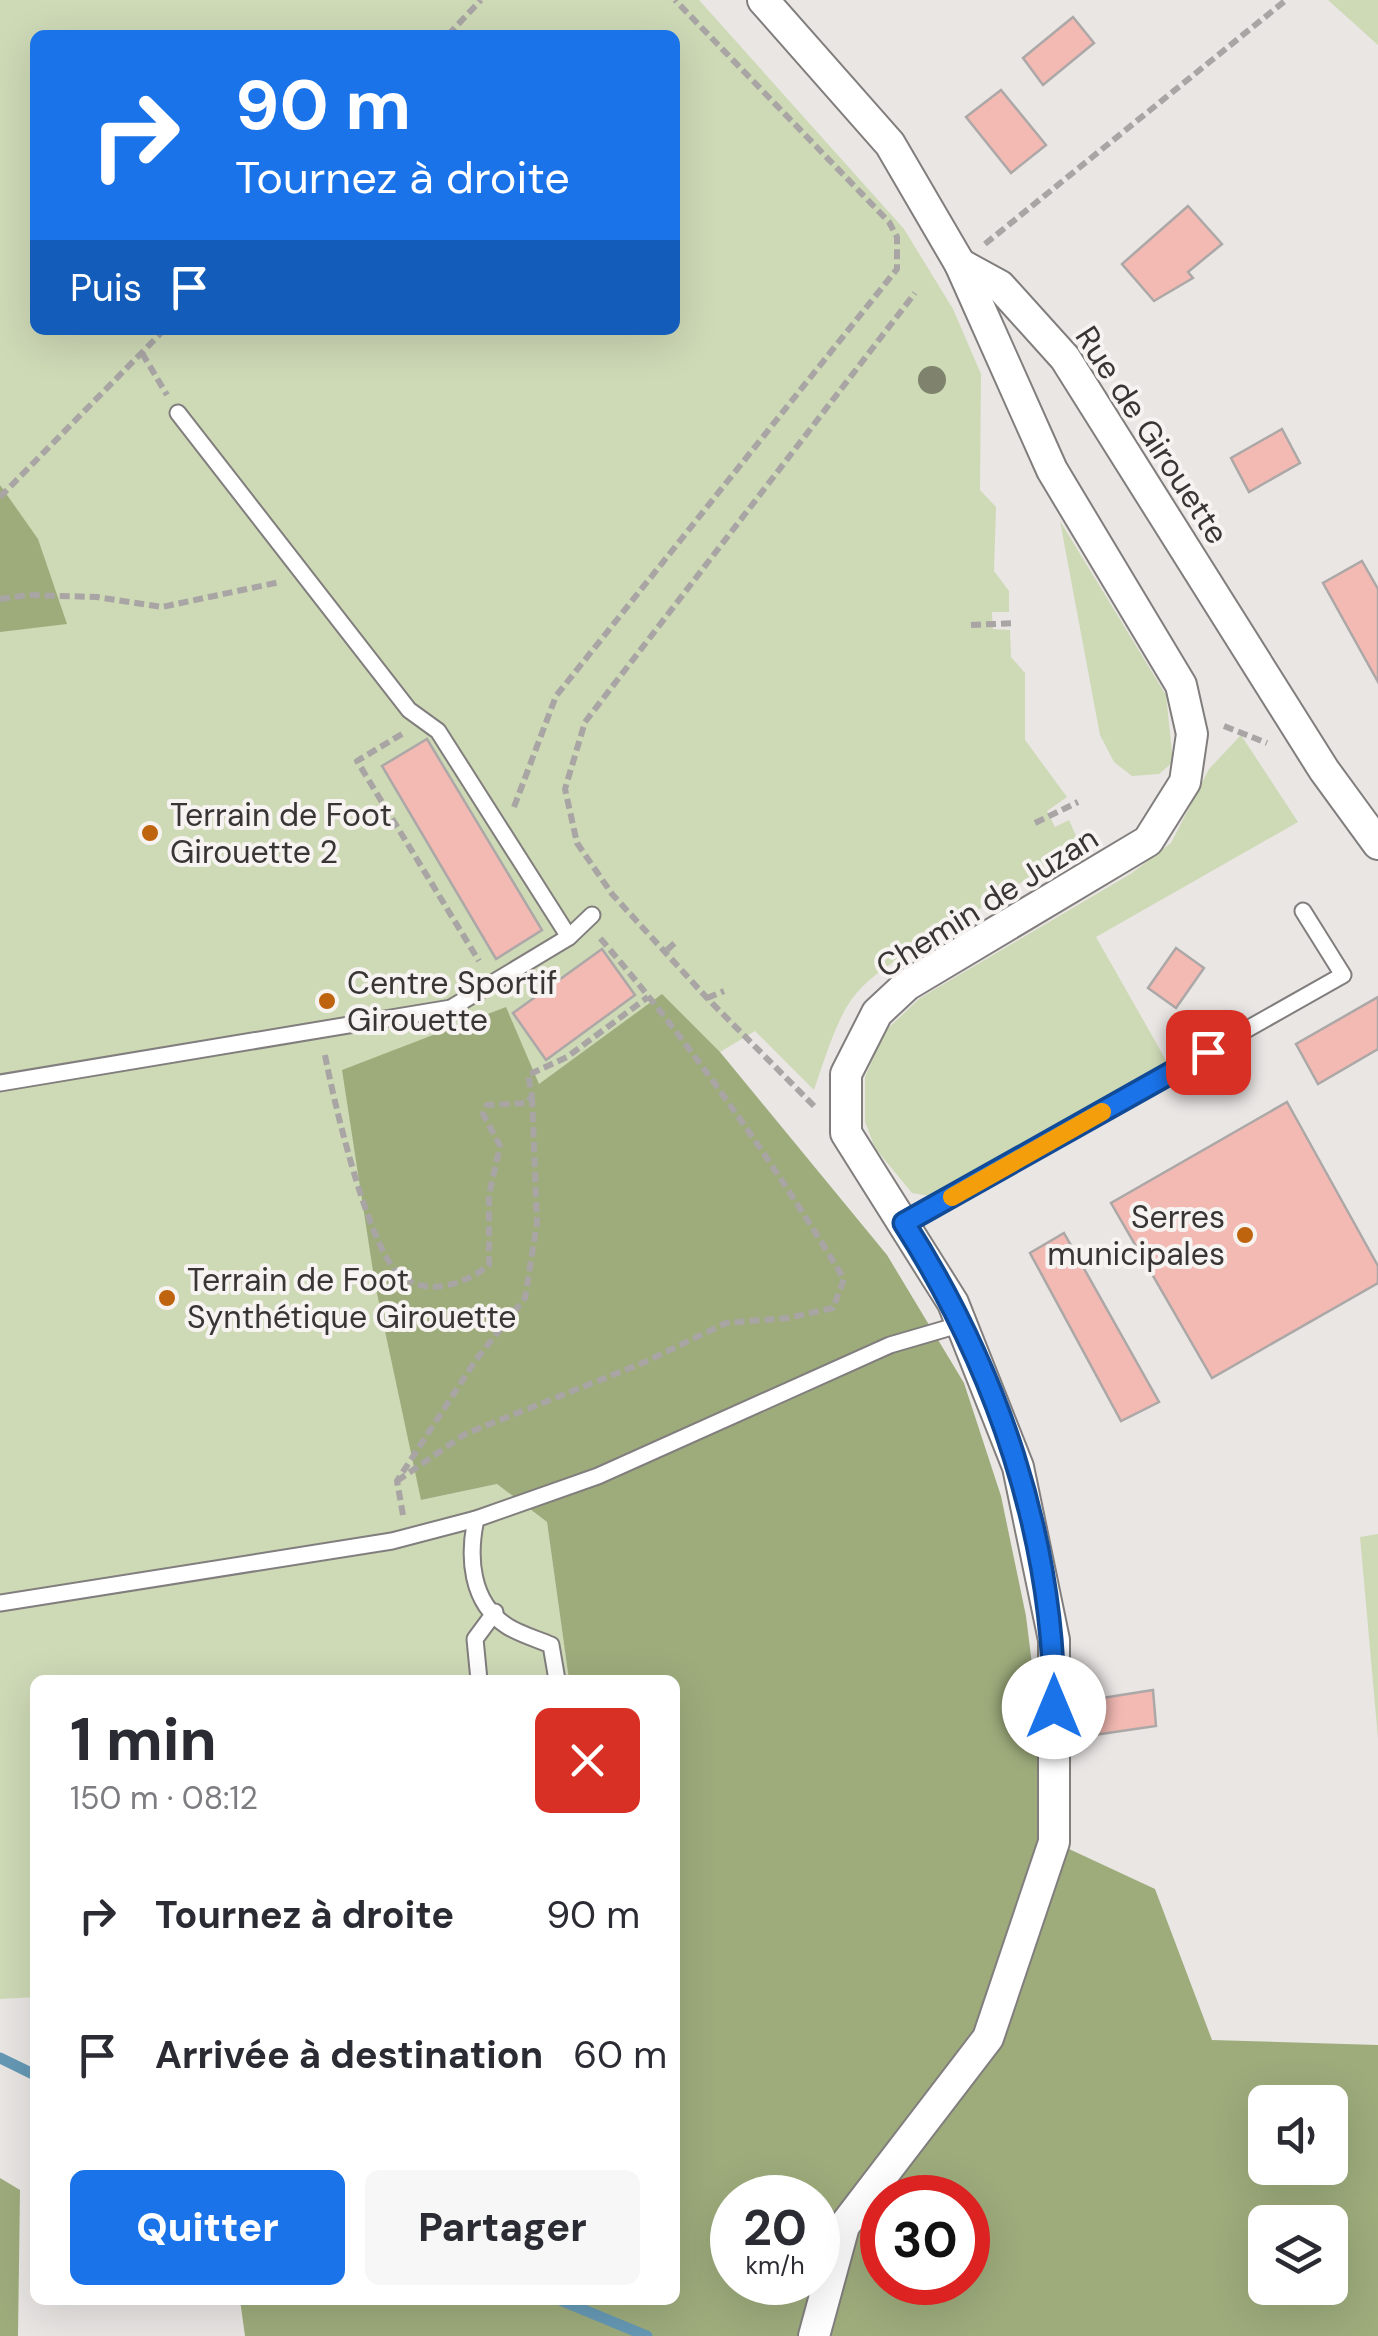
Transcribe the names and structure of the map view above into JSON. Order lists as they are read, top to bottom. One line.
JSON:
{"streets":{"street":["Rue de Girouette","Chemin de Juzan"]},"crossings":[["Rue de Girouette","Chemin de Juzan"]],"places":["Terrain de Foot Girouette 2","Centre Sportif Girouette","Serres municipales","Terrain de Foot Synthétique Girouette"],"page":{"turn":["90 m","Tournez à droite"],"then":"Puis","heading":["1 min","150 m · 08:12"],"list":[{"name":"Tournez à droite","value":"90 m"},{"name":"Arrivée à destination","value":"60 m"}],"buttons":["Quitter","Partager"],"speed":"20 km/h","limit":"30"}}
